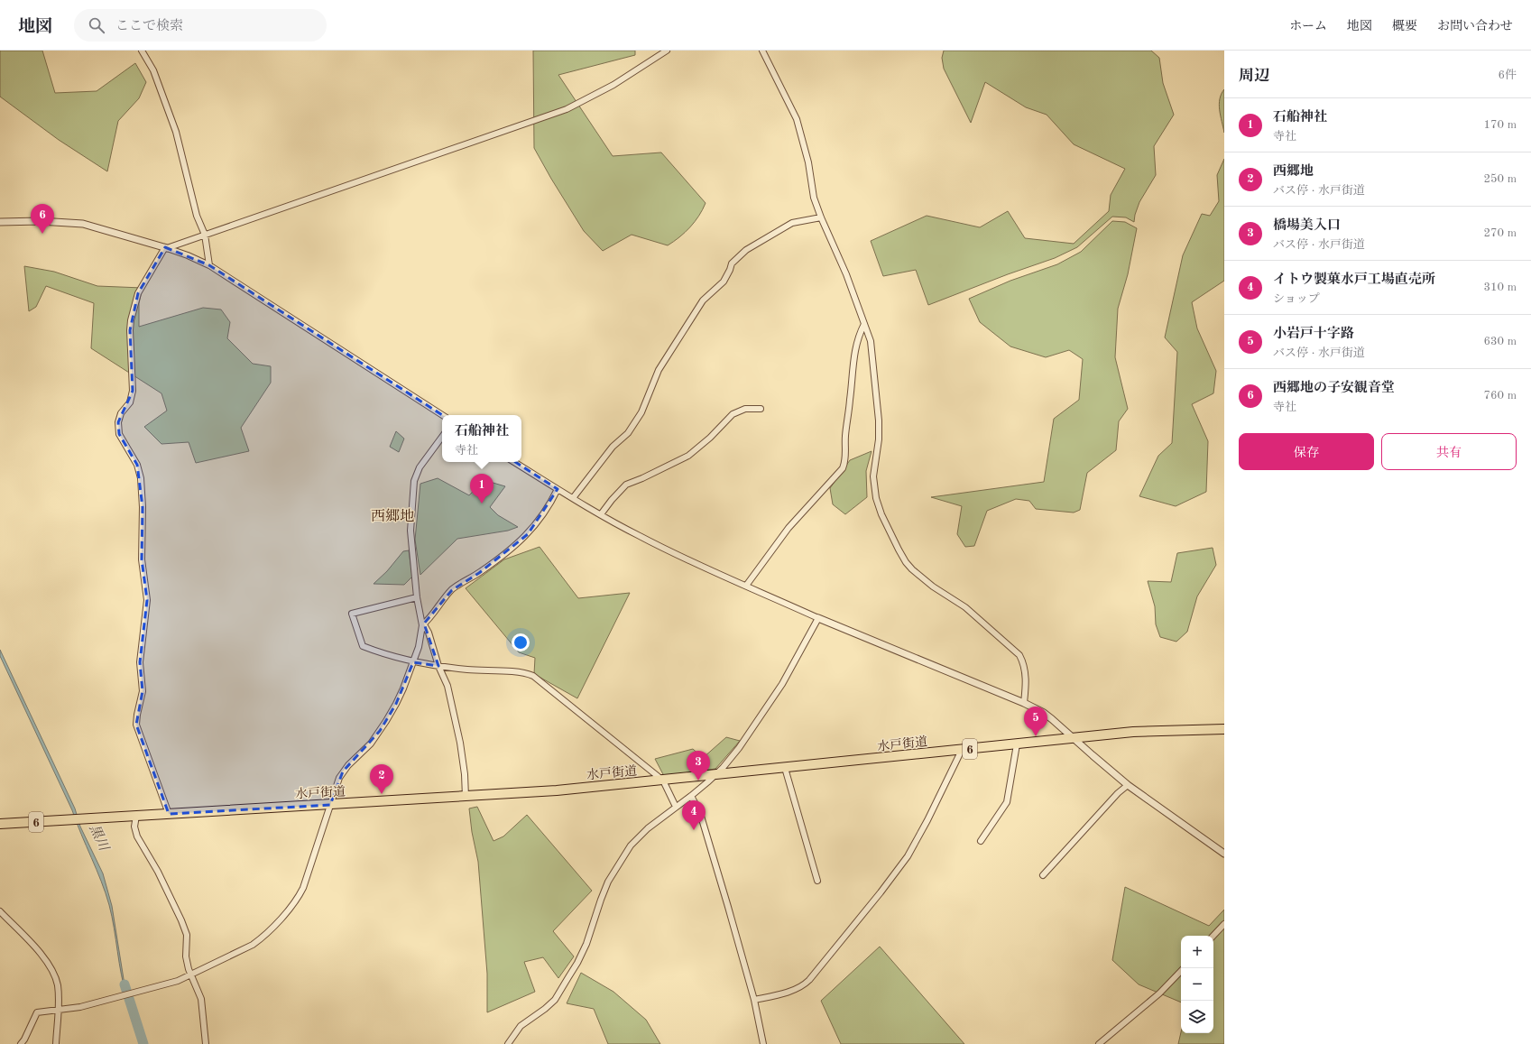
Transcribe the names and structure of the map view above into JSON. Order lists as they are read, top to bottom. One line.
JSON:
{"streets":{"highway":["水戸街道","6"]},"districts":["西郷地"],"water":["黒川"],"page":{"header":"地図","search":"ここで検索","nav":["ホーム","地図","概要","お問い合わせ"],"heading":["周辺","6件"],"list":[{"mark":"1","name":"石船神社","note":"寺社","value":"170 m"},{"mark":"2","name":"西郷地","note":"バス停 · 水戸街道","value":"250 m"},{"mark":"3","name":"橋場美入口","note":"バス停 · 水戸街道","value":"270 m"},{"mark":"4","name":"イトウ製菓水戸工場直売所","note":"ショップ","value":"310 m"},{"mark":"5","name":"小岩戸十字路","note":"バス停 · 水戸街道","value":"630 m"},{"mark":"6","name":"西郷地の子安観音堂","note":"寺社","value":"760 m"}],"pins":["6","1","5","3","2","4"],"popup":["石船神社","寺社"],"buttons":["保存","共有"],"map_buttons":["+","−"]}}
